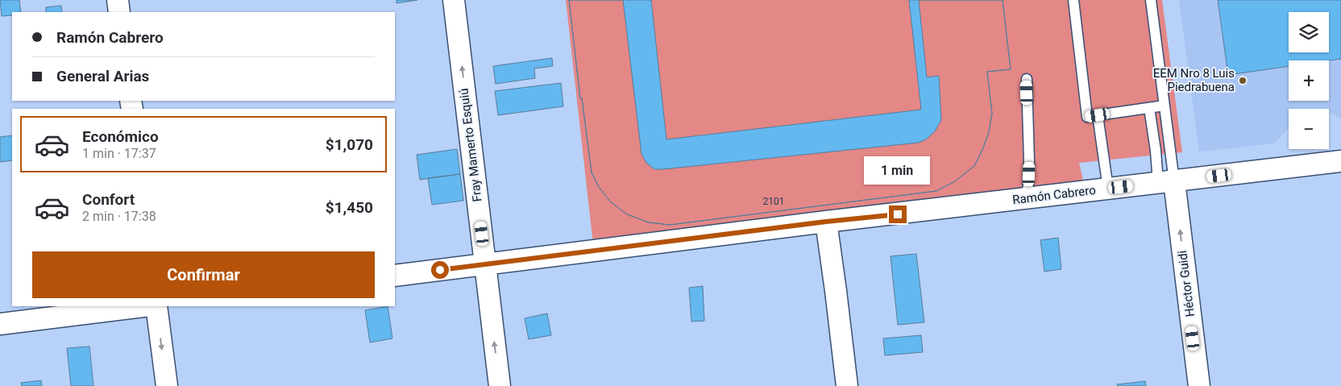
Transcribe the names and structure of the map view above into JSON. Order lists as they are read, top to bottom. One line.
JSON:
{"streets":{"street":["Fray Mamerto Esquiú","Ramón Cabrero","Héctor Guidi"]},"crossings":[["Ramón Cabrero","Héctor Guidi"]],"one_way":["Fray Mamerto Esquiú","Héctor Guidi"],"places":["EEM Nro 8 Luis Piedrabuena"],"house_numbers":["2101"],"page":{"map_buttons":["+","−"],"banner":["Ramón Cabrero","General Arias"],"list":[{"name":"Económico","note":"1 min · 17:37","value":"$1,070"},{"name":"Confort","note":"2 min · 17:38","value":"$1,450"}],"bubble":"1 min","buttons":"Confirmar"}}
